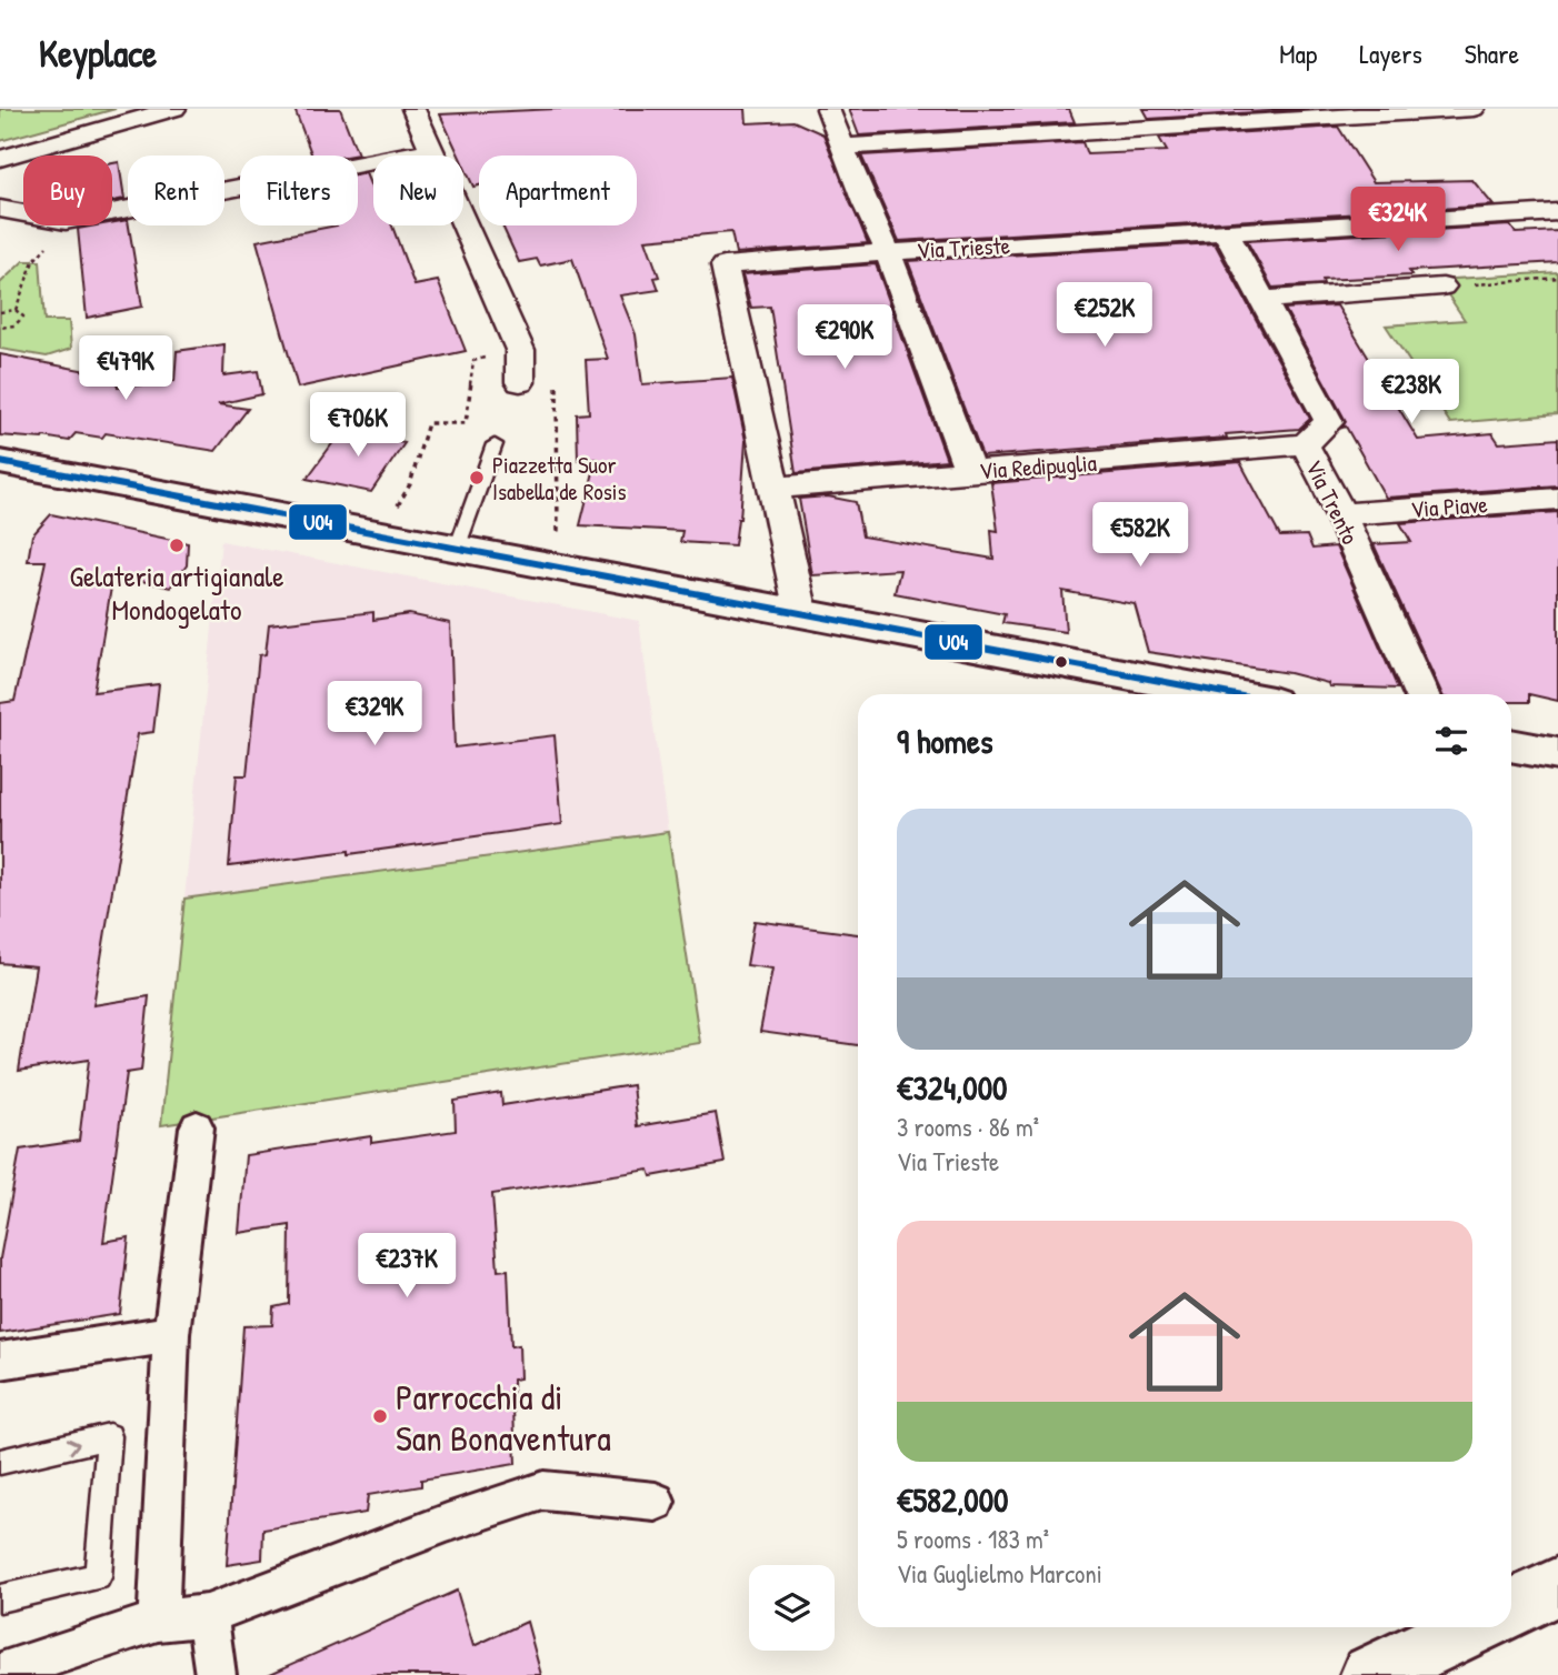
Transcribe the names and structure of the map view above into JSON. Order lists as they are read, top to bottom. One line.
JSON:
{"streets":{"street":["Via Trieste","Via Redipuglia","Via Trento","Via Piave"]},"crossings":[["Via Trieste","Via Redipuglia"],["Via Trieste","Via Trento"],["Via Redipuglia","Via Trento"],["Via Trento","Via Piave"]],"places":["Piazzetta Suor Isabella de Rosis","Gelateria artigianale Mondogelato","Parrocchia di San Bonaventura"],"lines":["transit line U04"],"page":{"header":"Keyplace","nav":["Map","Layers","Share"],"chip":["Buy","Rent","Filters","New","Apartment"],"price":["€324K","€252K","€290K","€479K","€238K","€706K","€582K","€329K","€237K"],"heading":"9 homes","list":[{"name":"€324,000","note":"3 rooms · 86 m² · Via Trieste"},{"name":"€582,000","note":"5 rooms · 183 m² · Via Guglielmo Marconi"}]}}
